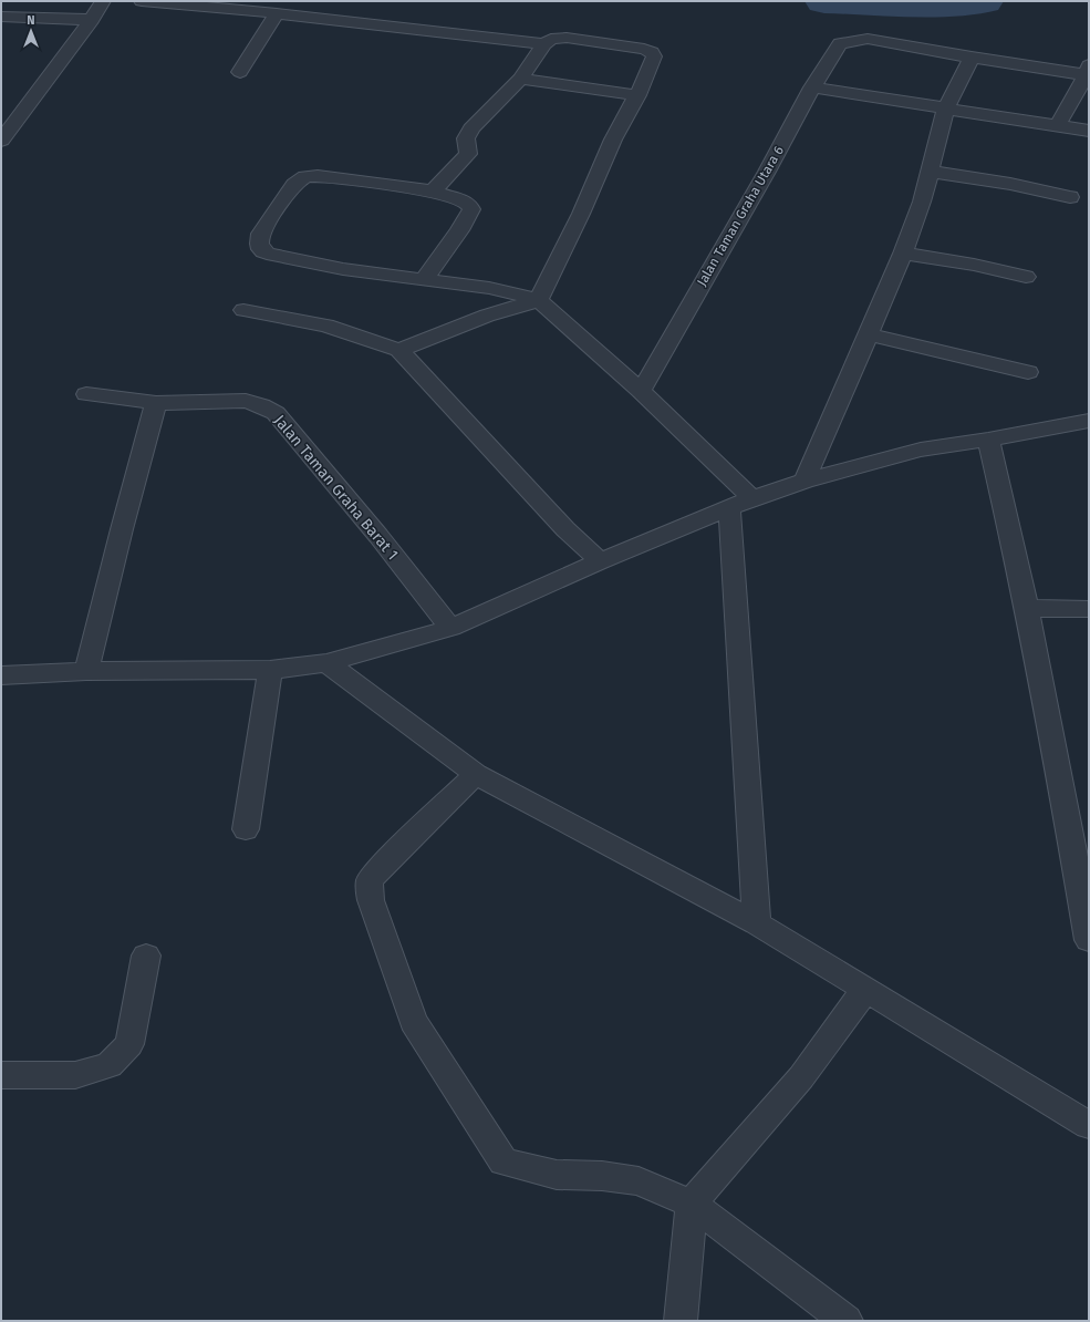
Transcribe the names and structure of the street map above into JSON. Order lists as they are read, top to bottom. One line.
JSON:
{"streets":{"street":["Jalan Taman Graha Utara 6","Jalan Taman Graha Barat 1"]},"north":"top"}
